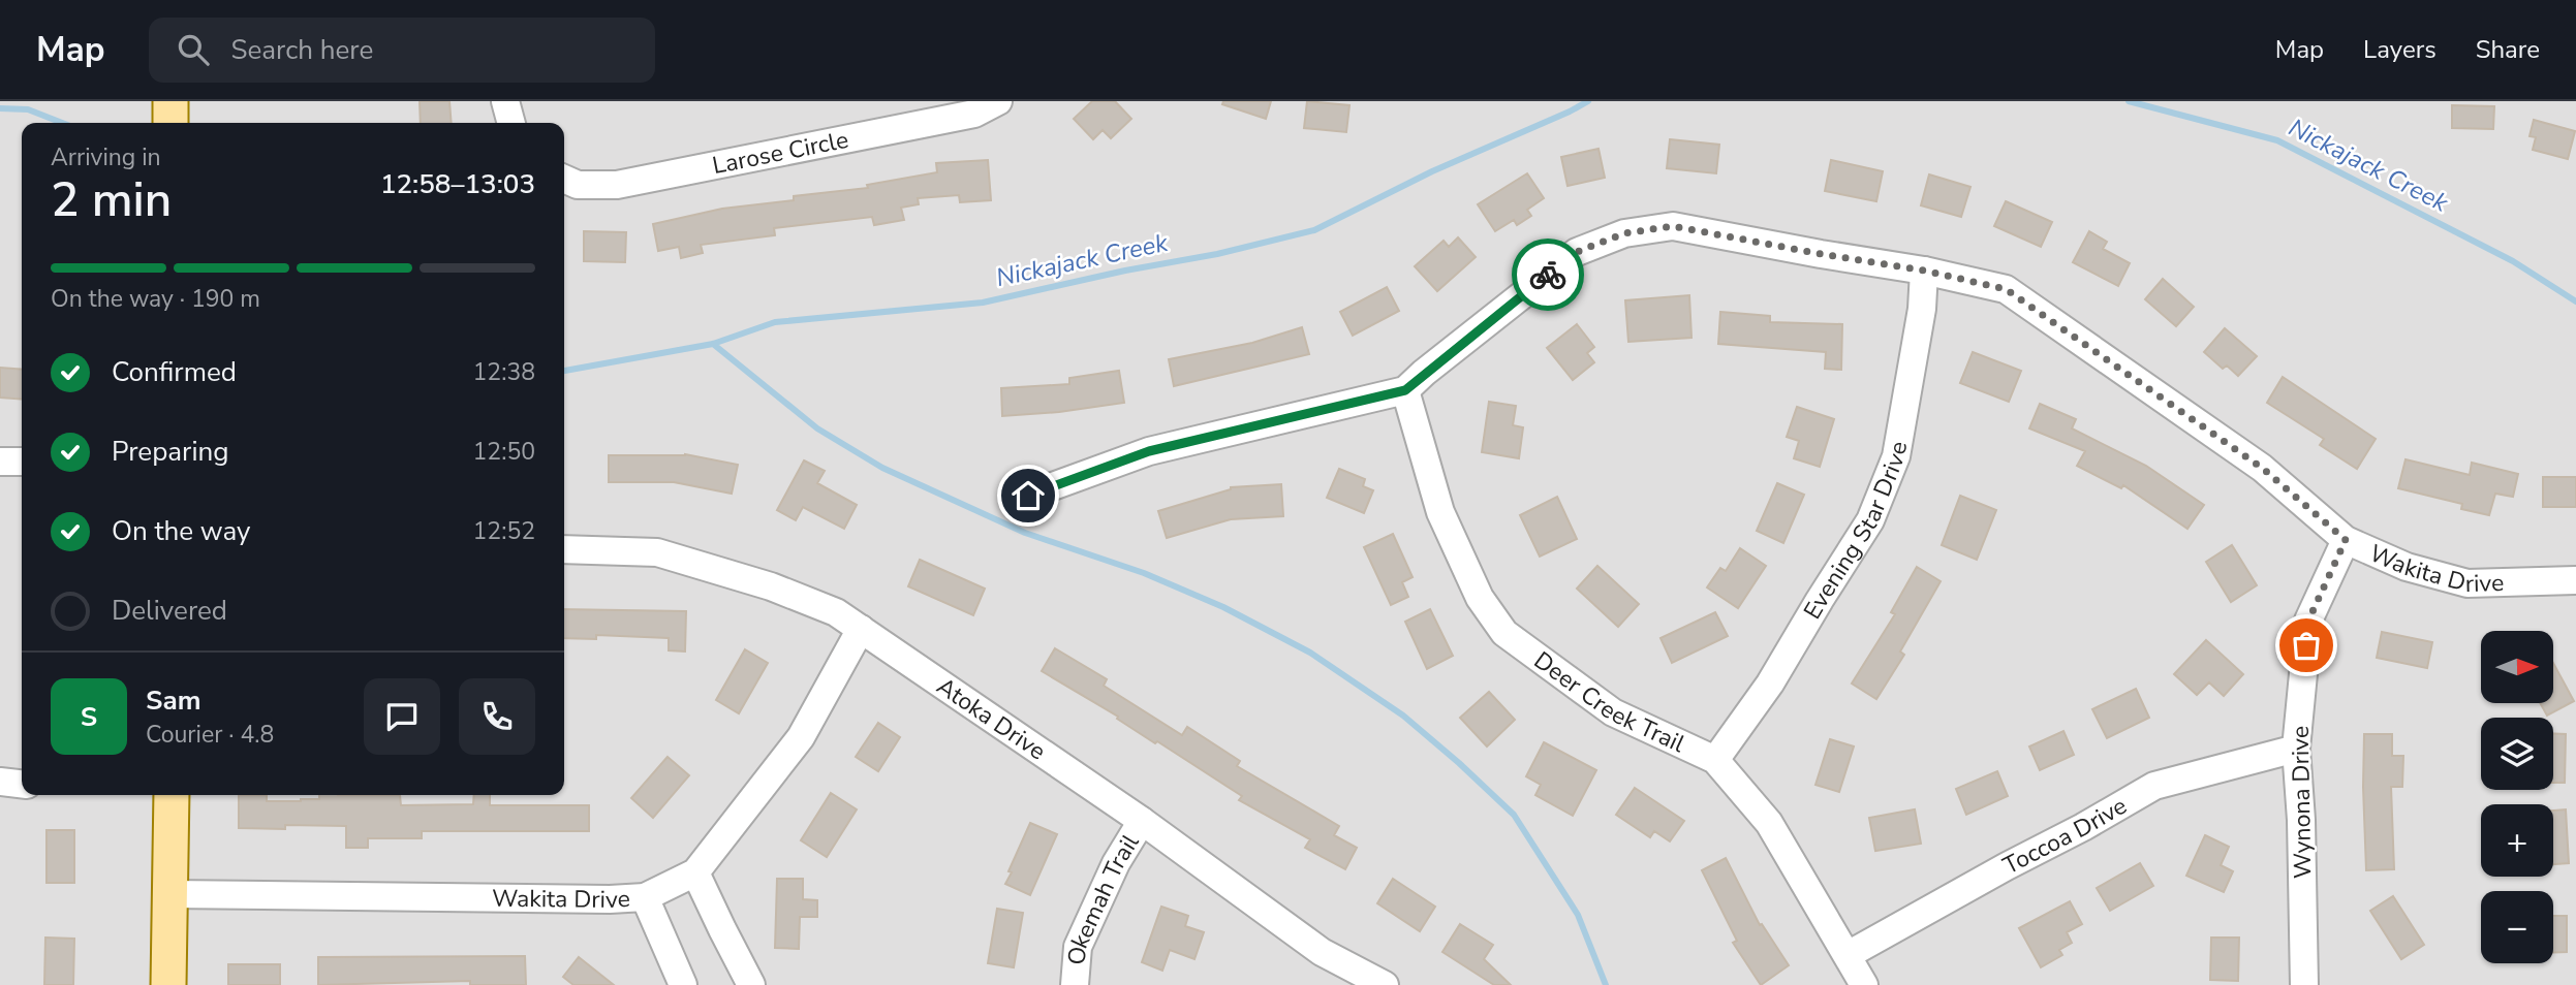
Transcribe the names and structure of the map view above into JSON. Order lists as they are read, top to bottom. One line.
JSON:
{"streets":{"street":["Larose Circle","Evening Star Drive","Wakita Drive","Deer Creek Trail","Atoka Drive","Wynona Drive","Toccoa Drive","Okemah Trail"]},"crossings":[["Evening Star Drive","Wakita Drive"],["Evening Star Drive","Deer Creek Trail"],["Wakita Drive","Deer Creek Trail"],["Wakita Drive","Atoka Drive"],["Wakita Drive","Wynona Drive"],["Deer Creek Trail","Toccoa Drive"],["Atoka Drive","Okemah Trail"],["Wynona Drive","Toccoa Drive"]],"water":["Nickajack Creek"],"north":"right","page":{"header":"Map","search":"Search here","nav":["Map","Layers","Share"],"heading":["2 min","Arriving in","12:58–13:03"],"panel":["Sam","Courier · 4.8"],"bar":"On the way · 190 m","list":[["Confirmed","12:38"],["Preparing","12:50"],["On the way","12:52"],"Delivered"],"map_buttons":["+","−"],"round":"S"}}
